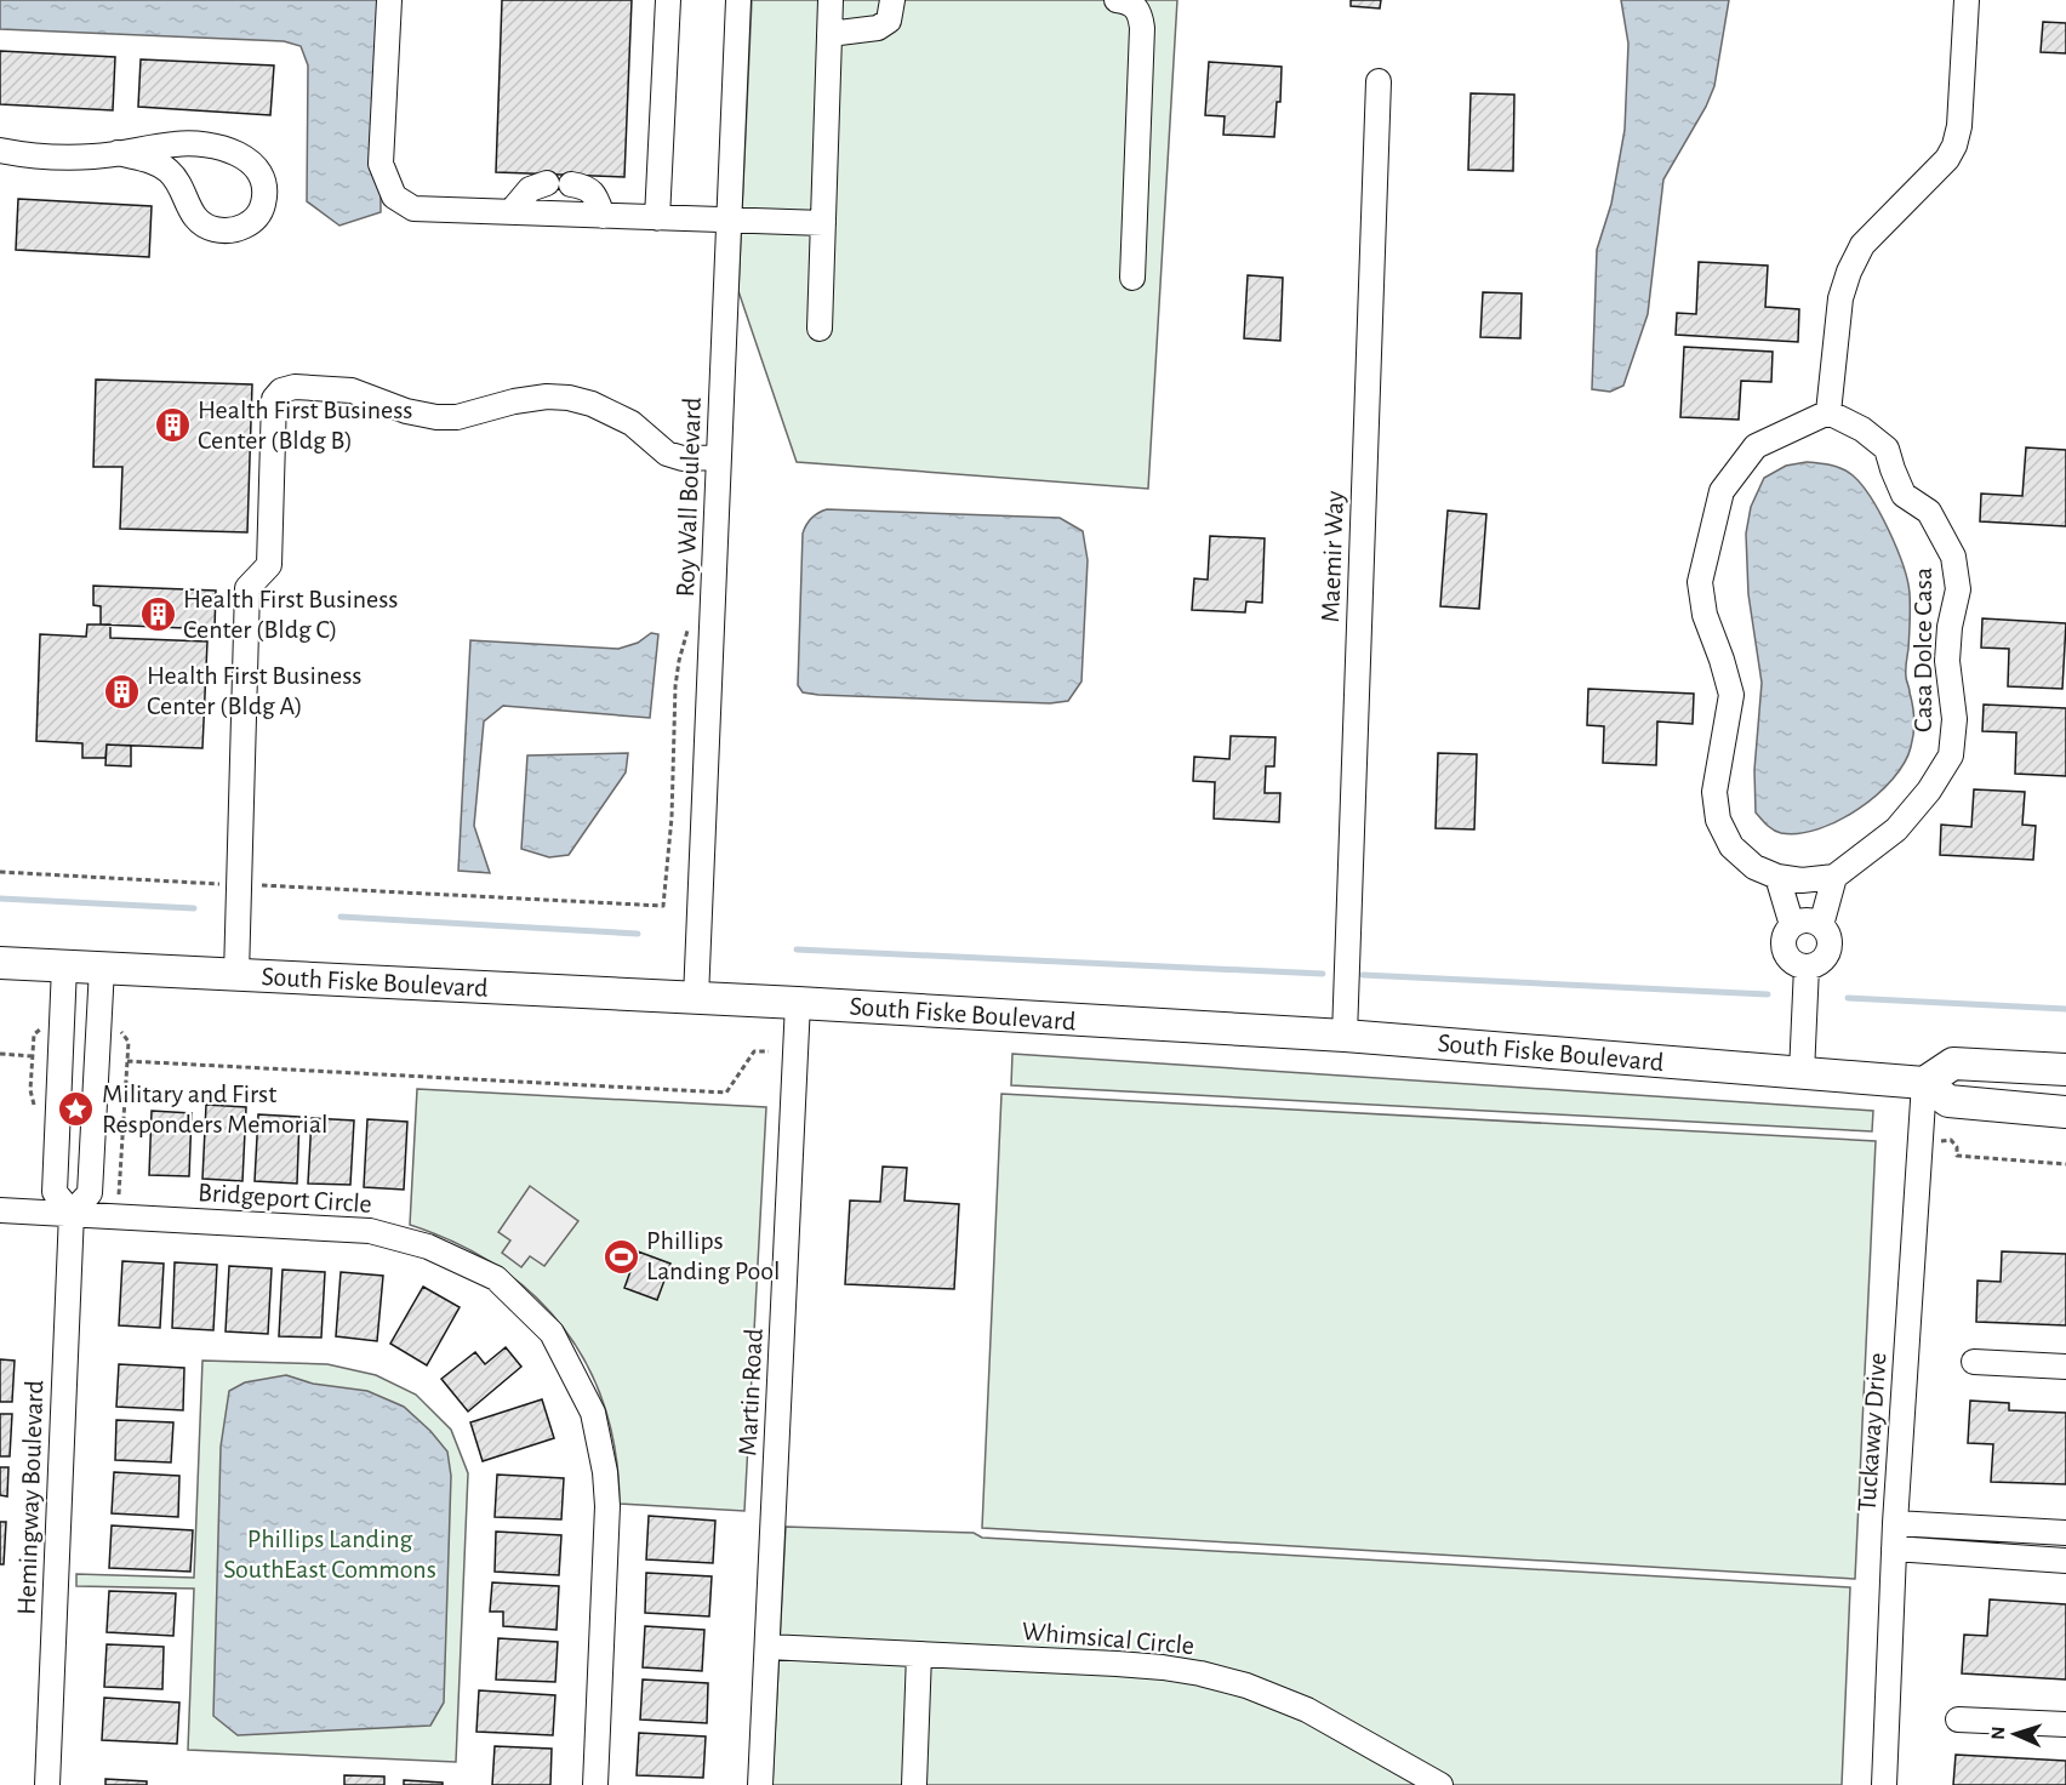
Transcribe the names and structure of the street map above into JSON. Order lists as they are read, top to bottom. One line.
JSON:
{"streets":{"main road":["South Fiske Boulevard"],"street":["Roy Wall Boulevard","Maemir Way","Casa Dolce Casa","Bridgeport Circle","Martin Road","Tuckaway Drive","Hemingway Boulevard","Whimsical Circle"]},"crossings":[["Roy Wall Boulevard","South Fiske Boulevard"],["Maemir Way","South Fiske Boulevard"],["South Fiske Boulevard","Martin Road"],["South Fiske Boulevard","Tuckaway Drive"],["Bridgeport Circle","Hemingway Boulevard"],["Martin Road","Whimsical Circle"]],"parks":["Phillips Landing SouthEast Commons"],"places":{"building":["Health First Business Center (Bldg B)","Health First Business Center (Bldg C)","Health First Business Center (Bldg A)"],"place":["Military and First Responders Memorial"],"sports":["Phillips Landing Pool"]},"north":"left"}
